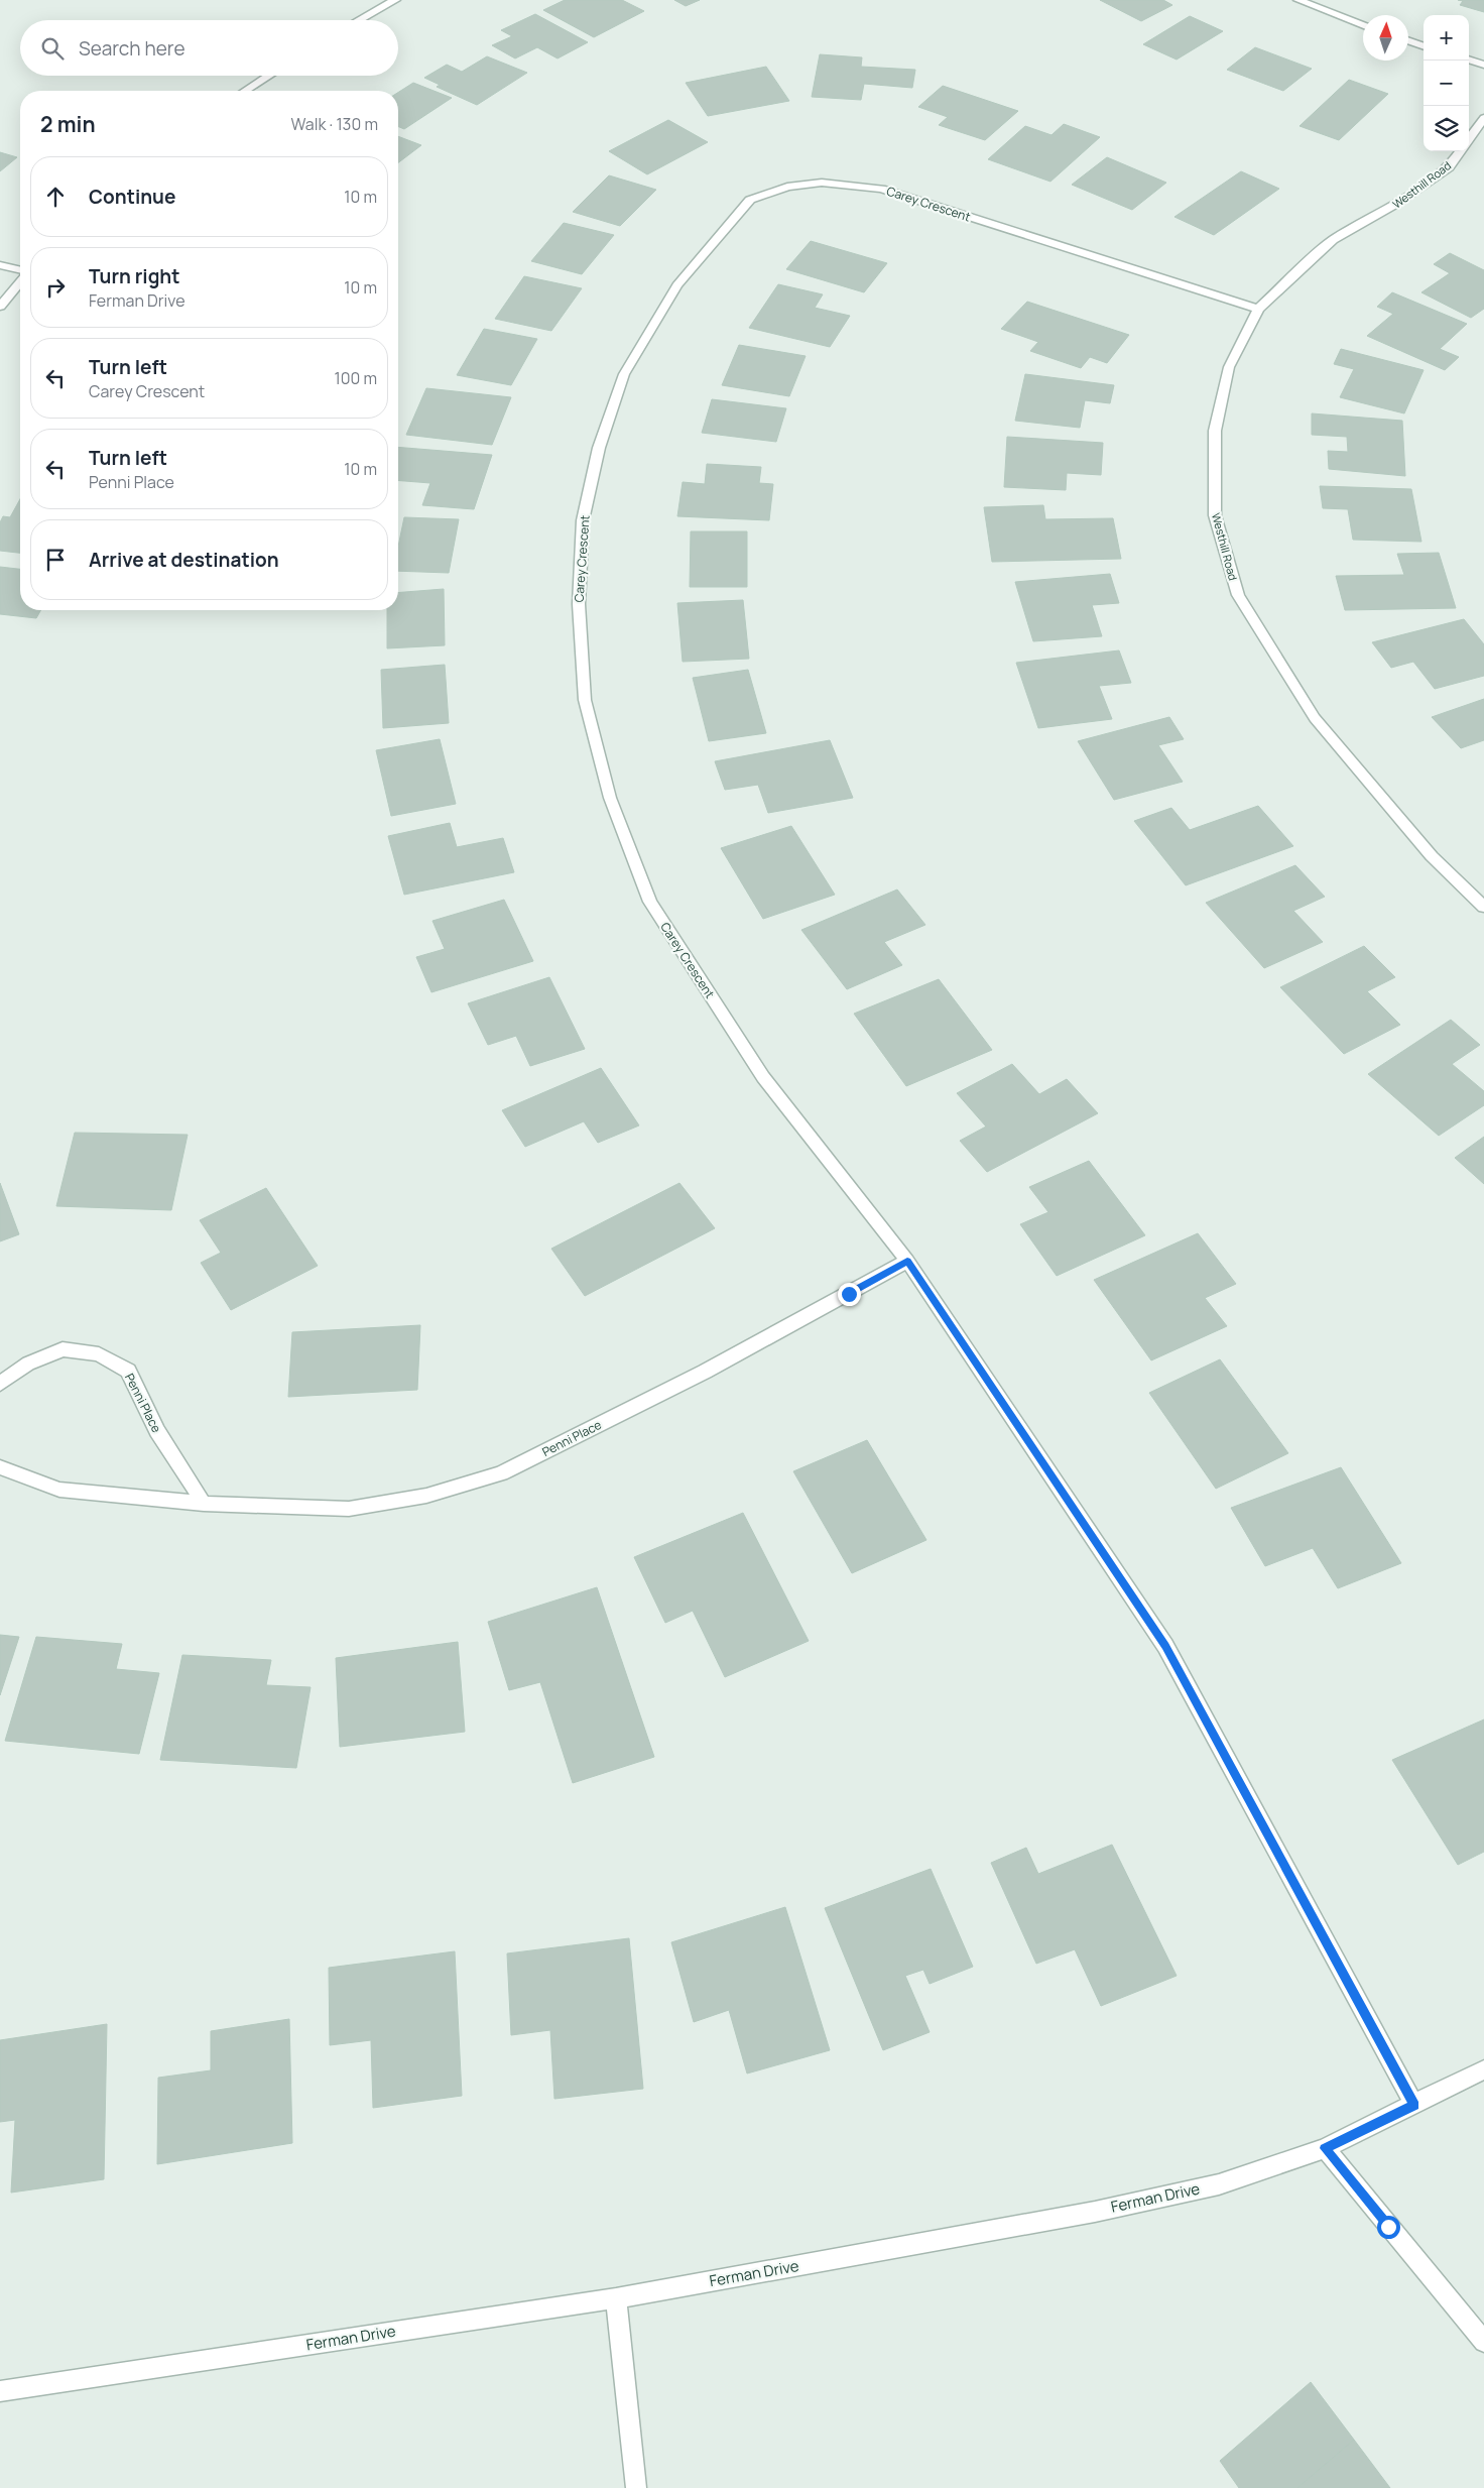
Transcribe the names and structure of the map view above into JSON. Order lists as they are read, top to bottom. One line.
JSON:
{"streets":{"street":["Westhill Road","Carey Crescent","Penni Place","Ferman Drive"]},"crossings":[["Westhill Road","Carey Crescent"],["Carey Crescent","Penni Place"],["Carey Crescent","Ferman Drive"]],"north":"top","page":{"map_buttons":["+","−"],"search":"Search here","heading":["2 min","Walk · 130 m"],"list":[["Continue","10 m"],["Turn right","Ferman Drive","10 m"],["Turn left","Carey Crescent","100 m"],["Turn left","Penni Place","10 m"],"Arrive at destination"]}}
